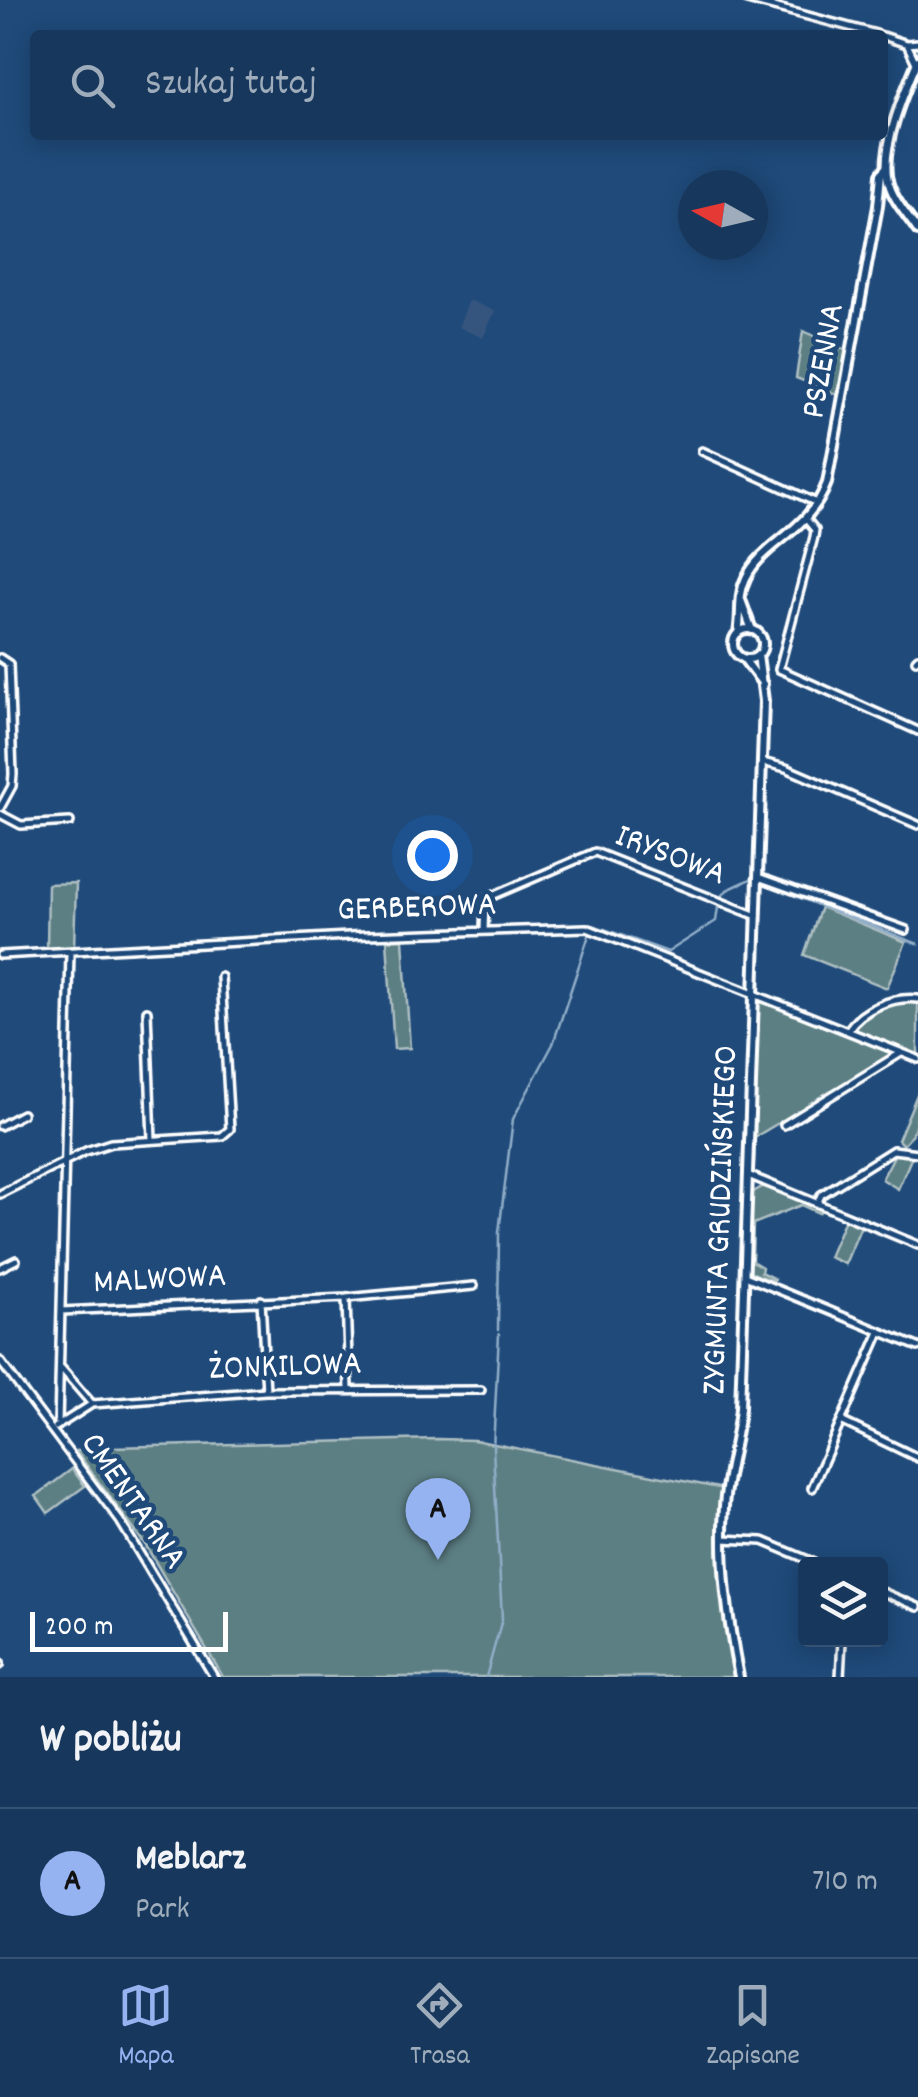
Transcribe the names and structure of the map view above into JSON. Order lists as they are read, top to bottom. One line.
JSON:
{"streets":{"street":["PSZENNA","IRYSOWA","GERBEROWA","ZYGMUNTA GRUDZIŃSKIEGO","MALWOWA","ŻONKILOWA","CMENTARNA"]},"crossings":[["IRYSOWA","GERBEROWA"],["IRYSOWA","ZYGMUNTA GRUDZIŃSKIEGO"],["GERBEROWA","ZYGMUNTA GRUDZIŃSKIEGO"],["MALWOWA","ŻONKILOWA"],["ŻONKILOWA","CMENTARNA"]],"scale_bar":"200 m","north":"left","page":{"search":"Szukaj tutaj","pins":"A","scale":"200 m","heading":"W pobliżu","list":[{"mark":"A","name":"Meblarz","note":"Park","value":"710 m"}],"nav":["Mapa","Trasa","Zapisane"]}}
